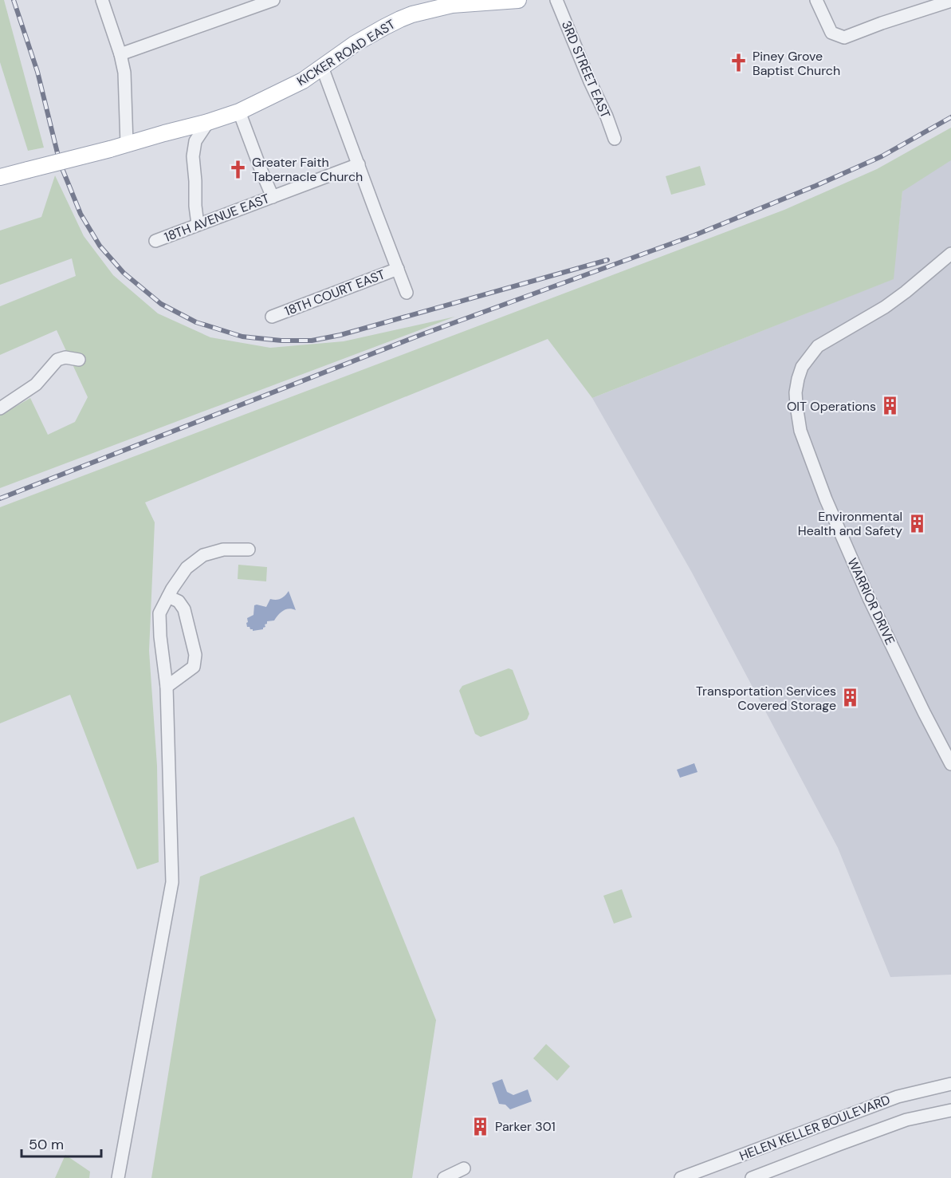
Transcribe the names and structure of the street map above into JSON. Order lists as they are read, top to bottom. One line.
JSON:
{"streets":{"main road":["KICKER ROAD EAST"],"street":["3RD STREET EAST","18TH AVENUE EAST","18TH COURT EAST","WARRIOR DRIVE","HELEN KELLER BOULEVARD"]},"places":{"church":["Piney Grove Baptist Church","Greater Faith Tabernacle Church"],"building":["OIT Operations","Environmental Health and Safety","Transportation Services Covered Storage","Parker 301"]},"scale_bar":"50 m"}
